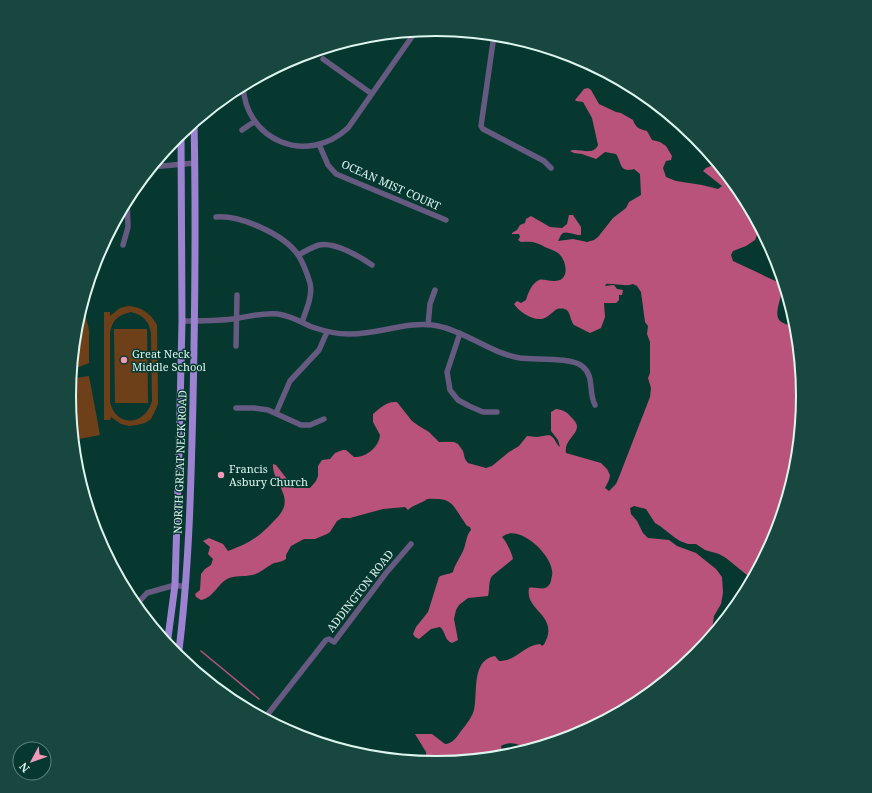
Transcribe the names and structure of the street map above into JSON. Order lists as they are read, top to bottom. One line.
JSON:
{"streets":{"main road":["NORTH GREAT NECK ROAD"],"street":["OCEAN MIST COURT","ADDINGTON ROAD"]},"places":["Great Neck Middle School","Francis Asbury Church"],"north":"bottom left"}
